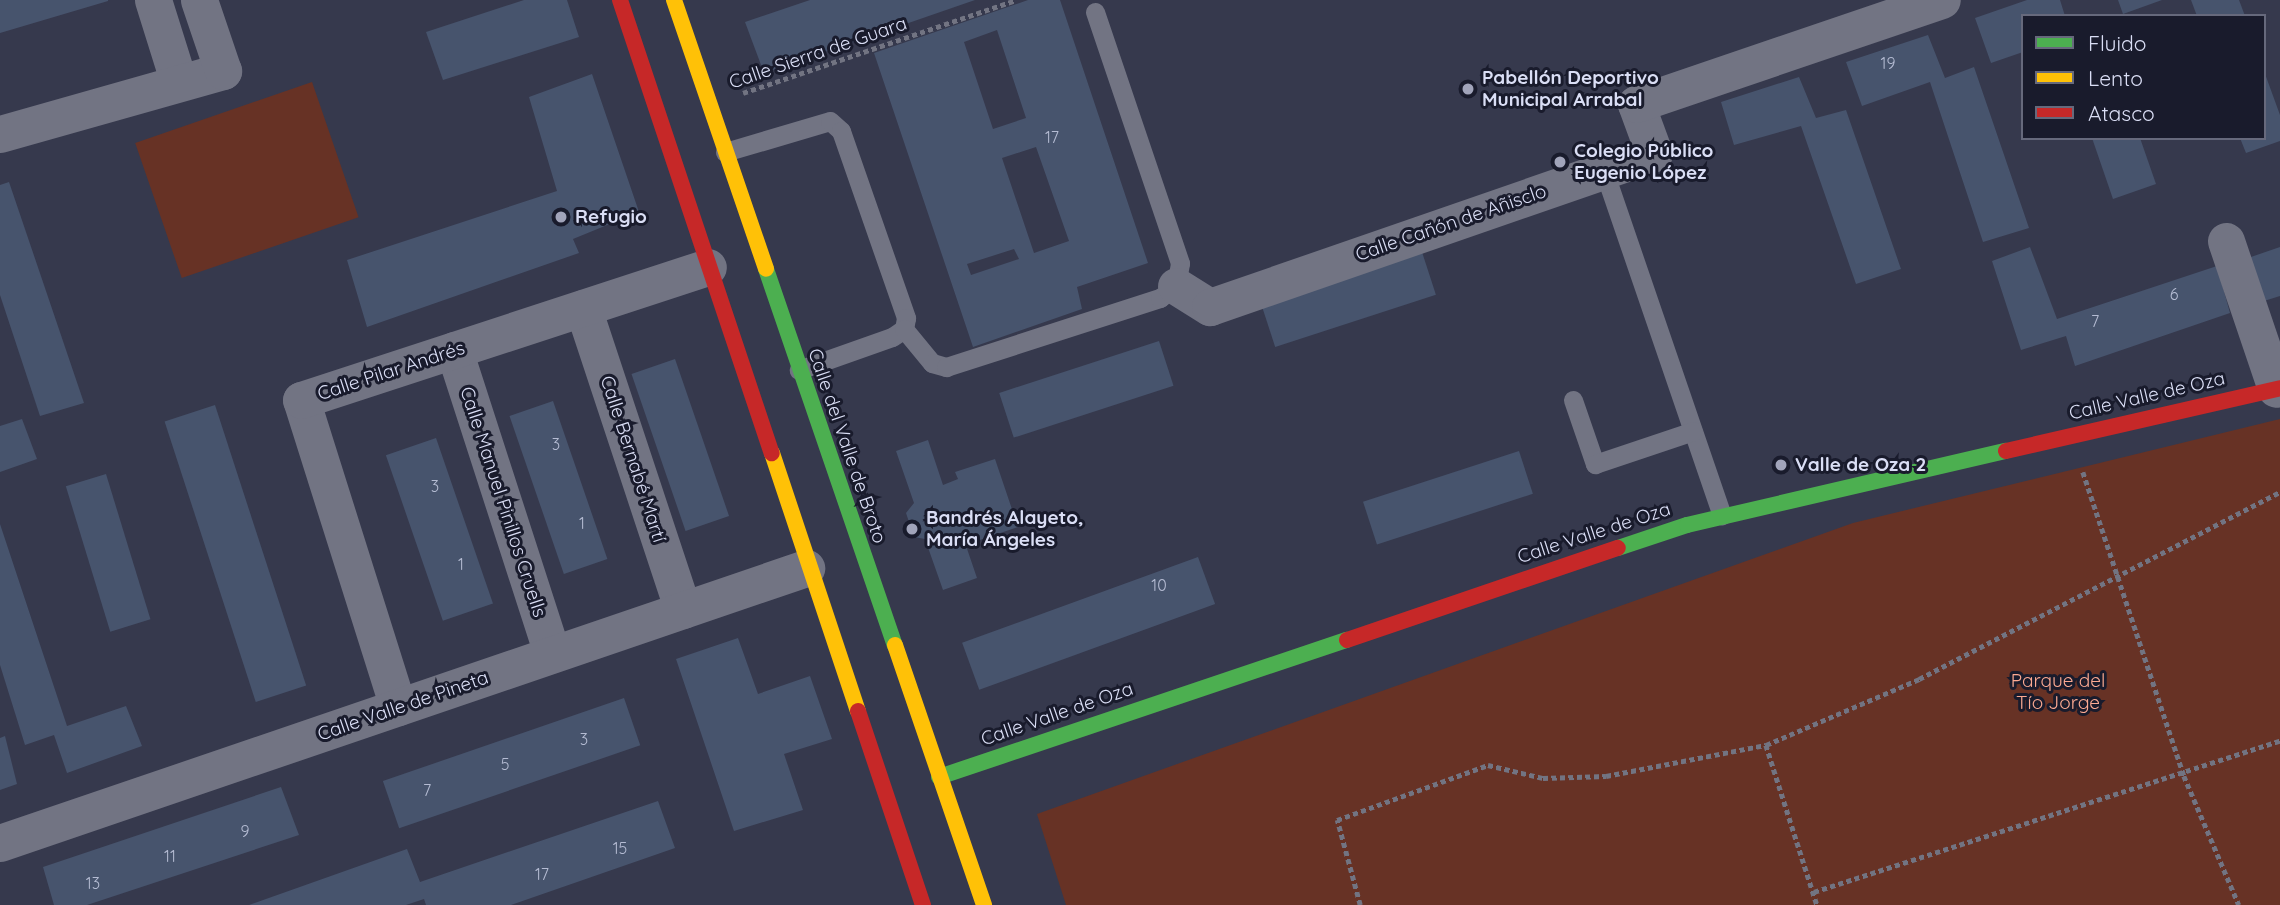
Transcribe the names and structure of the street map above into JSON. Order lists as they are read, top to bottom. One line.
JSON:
{"streets":{"main road":["Calle Valle de Oza","Calle del Valle de Broto"],"street":["Calle Cañón de Añisclo","Calle Pilar Andrés","Calle Bernabé Martí","Calle Manuel Pinillos Cruells","Calle Valle de Pineta"],"path":["Calle Sierra de Guara"]},"crossings":[["Calle Sierra de Guara","Calle del Valle de Broto"],["Calle Pilar Andrés","Calle Bernabé Martí"],["Calle Pilar Andrés","Calle Manuel Pinillos Cruells"],["Calle Pilar Andrés","Calle Valle de Pineta"],["Calle Valle de Oza","Calle del Valle de Broto"],["Calle Bernabé Martí","Calle Valle de Pineta"],["Calle Manuel Pinillos Cruells","Calle Valle de Pineta"]],"parks":["Parque del Tío Jorge"],"places":["Pabellón Deportivo Municipal Arrabal","Colegio Público Eugenio López","Refugio","Valle de Oza 2","Bandrés Alayeto, María Ángeles"],"house_numbers":["19","17","6","7","3","3","1","1","10","3","5","7","9","15","11","17","13"],"legend":["Fluido","Lento","Atasco"]}
